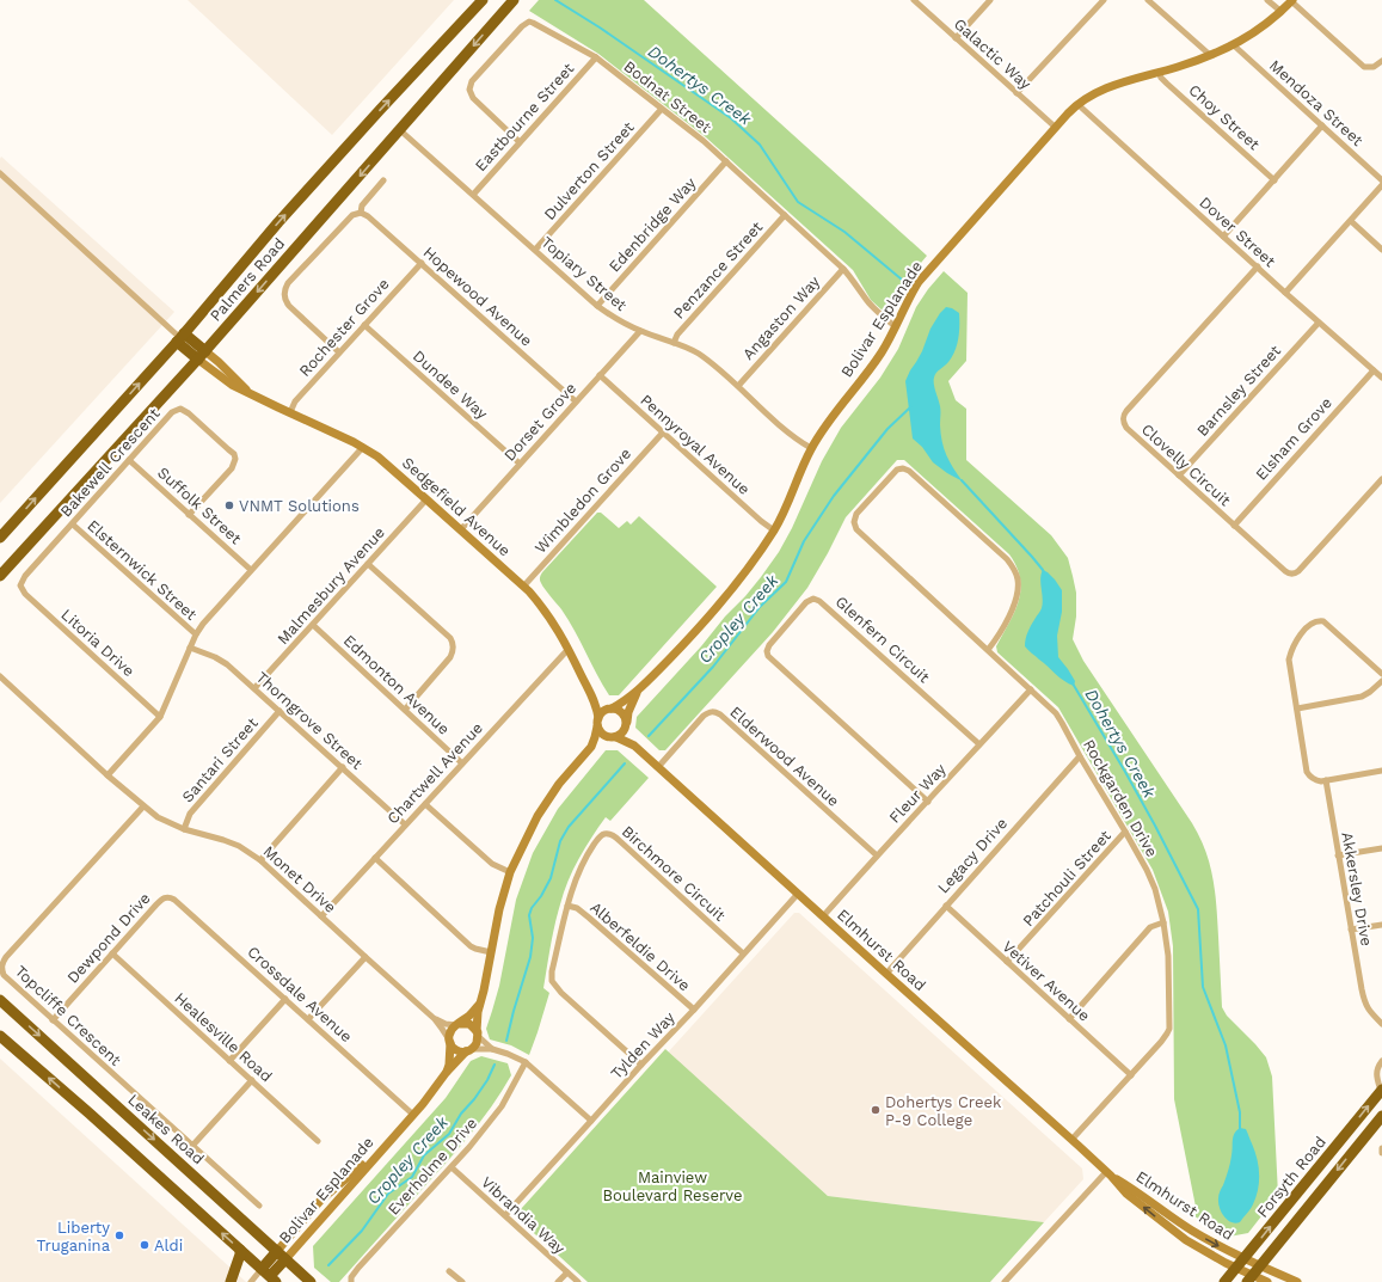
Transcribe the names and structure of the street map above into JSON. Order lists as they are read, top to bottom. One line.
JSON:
{"streets":{"highway":["Palmers Road","Leakes Road","Forsyth Road"],"street":["Galactic Way","Bodnat Street","Mendoza Street","Eastbourne Street","Choy Street","Dulverton Street","Edenbridge Way","Dover Street","Penzance Street","Topiary Street","Hopewood Avenue","Angaston Way","Bolivar Esplanade","Rochester Grove","Dundee Way","Barnsley Street","Dorset Grove","Elsham Grove","Pennyroyal Avenue","Bakewell Crescent","Clovelly Circuit","Wimbledon Grove","Suffolk Street","Sedgefield Avenue","Elsternwick Street","Malmesbury Avenue","Glenfern Circuit","Litoria Drive","Edmonton Avenue","Thorngrove Street","Elderwood Avenue","Santari Street","Chartwell Avenue","Fleur Way","Rockgarden Drive","Legacy Drive","Birchmore Circuit","Patchouli Street","Monet Drive","Akkersley Drive","Dewpond Drive","Alberfeldie Drive","Elmhurst Road","Vetiver Avenue","Crossdale Avenue","Topcliffe Crescent","Healesville Road","Tylden Way","Everholme Drive","Vibrandia Way"]},"crossings":[["Galactic Way","Bolivar Esplanade"],["Bodnat Street","Eastbourne Street"],["Bodnat Street","Dulverton Street"],["Bodnat Street","Edenbridge Way"],["Bodnat Street","Penzance Street"],["Bodnat Street","Angaston Way"],["Bodnat Street","Bolivar Esplanade"],["Mendoza Street","Bolivar Esplanade"],["Eastbourne Street","Topiary Street"],["Choy Street","Bolivar Esplanade"],["Dulverton Street","Topiary Street"],["Edenbridge Way","Topiary Street"],["Dover Street","Bolivar Esplanade"],["Dover Street","Barnsley Street"],["Dover Street","Elsham Grove"],["Dover Street","Clovelly Circuit"],["Penzance Street","Topiary Street"],["Topiary Street","Palmers Road"],["Topiary Street","Angaston Way"],["Topiary Street","Bolivar Esplanade"],["Topiary Street","Dorset Grove"],["Palmers Road","Sedgefield Avenue"],["Hopewood Avenue","Rochester Grove"],["Hopewood Avenue","Dorset Grove"],["Bolivar Esplanade","Pennyroyal Avenue"],["Bolivar Esplanade","Sedgefield Avenue"],["Bolivar Esplanade","Monet Drive"],["Bolivar Esplanade","Elmhurst Road"],["Bolivar Esplanade","Crossdale Avenue"],["Bolivar Esplanade","Leakes Road"],["Rochester Grove","Dundee Way"],["Rochester Grove","Sedgefield Avenue"],["Dundee Way","Dorset Grove"],["Barnsley Street","Clovelly Circuit"],["Dorset Grove","Pennyroyal Avenue"],["Dorset Grove","Sedgefield Avenue"],["Elsham Grove","Clovelly Circuit"],["Pennyroyal Avenue","Wimbledon Grove"],["Bakewell Crescent","Suffolk Street"],["Bakewell Crescent","Elsternwick Street"],["Bakewell Crescent","Litoria Drive"],["Wimbledon Grove","Sedgefield Avenue"],["Sedgefield Avenue","Malmesbury Avenue"],["Sedgefield Avenue","Chartwell Avenue"],["Sedgefield Avenue","Elmhurst Road"],["Malmesbury Avenue","Edmonton Avenue"],["Malmesbury Avenue","Thorngrove Street"],["Glenfern Circuit","Fleur Way"],["Edmonton Avenue","Chartwell Avenue"],["Thorngrove Street","Santari Street"],["Thorngrove Street","Chartwell Avenue"],["Elderwood Avenue","Fleur Way"],["Elderwood Avenue","Elmhurst Road"],["Santari Street","Monet Drive"],["Chartwell Avenue","Monet Drive"],["Fleur Way","Rockgarden Drive"],["Fleur Way","Elmhurst Road"],["Rockgarden Drive","Legacy Drive"],["Rockgarden Drive","Patchouli Street"],["Rockgarden Drive","Elmhurst Road"],["Rockgarden Drive","Vetiver Avenue"],["Legacy Drive","Elmhurst Road"],["Legacy Drive","Vetiver Avenue"],["Birchmore Circuit","Alberfeldie Drive"],["Birchmore Circuit","Tylden Way"],["Patchouli Street","Vetiver Avenue"],["Monet Drive","Topcliffe Crescent"],["Dewpond Drive","Crossdale Avenue"],["Dewpond Drive","Topcliffe Crescent"],["Dewpond Drive","Healesville Road"],["Alberfeldie Drive","Tylden Way"],["Elmhurst Road","Tylden Way"],["Elmhurst Road","Forsyth Road"],["Tylden Way","Vibrandia Way"],["Everholme Drive","Vibrandia Way"]],"water":["Dohertys Creek","Cropley Creek"],"parks":["Mainview Boulevard Reserve"],"places":["VNMT Solutions","Dohertys Creek P-9 College","Liberty Truganina","Aldi"]}
